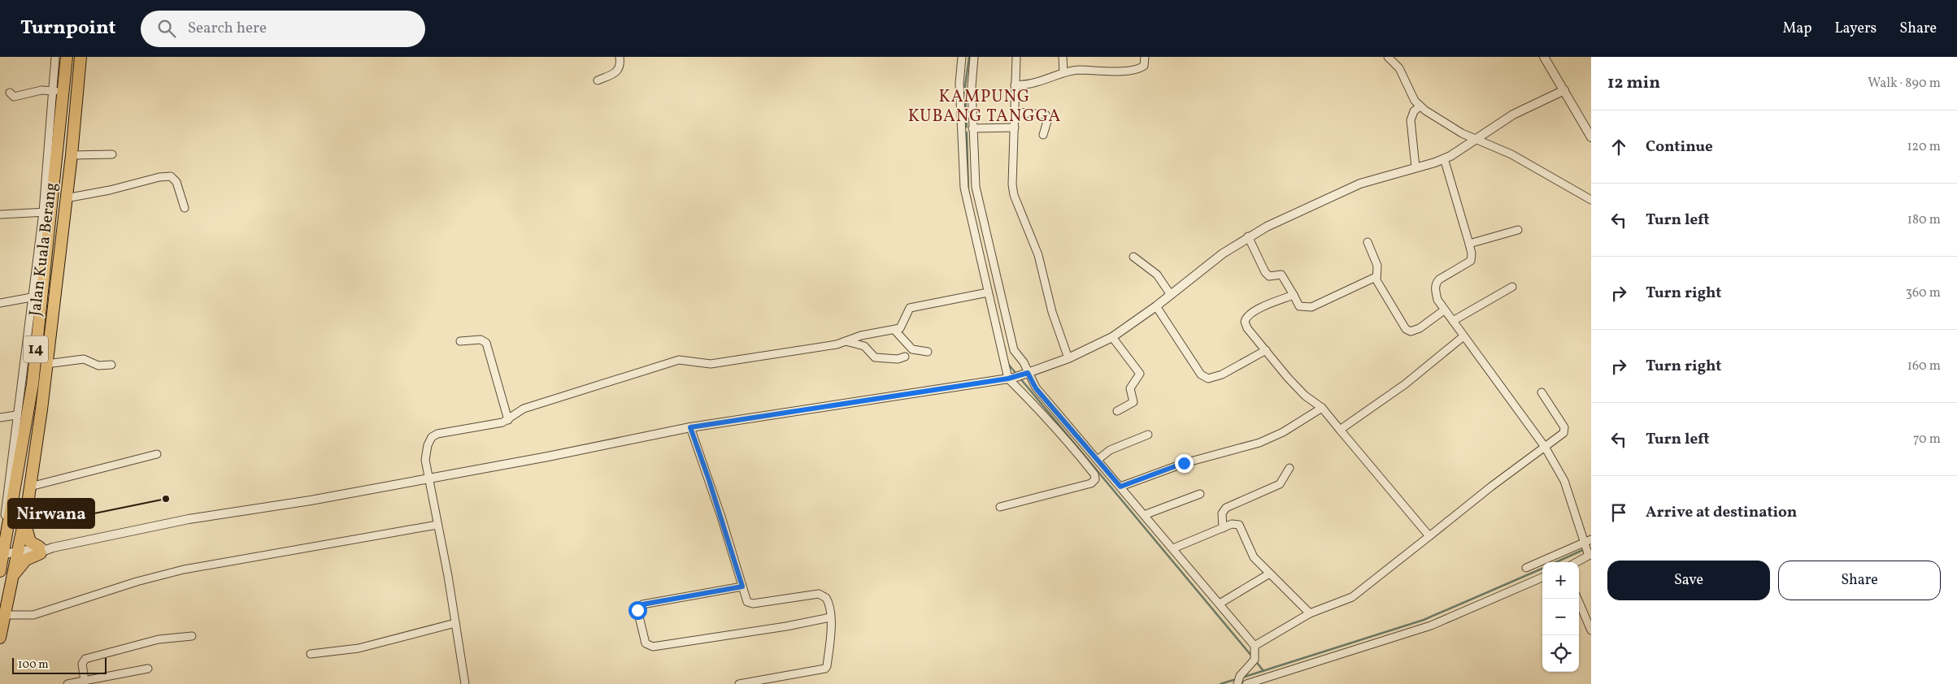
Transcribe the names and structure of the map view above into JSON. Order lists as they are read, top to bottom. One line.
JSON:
{"streets":{"highway":["Jalan Kuala Berang","14"]},"districts":["KAMPUNG KUBANG TANGGA"],"places":["Nirwana"],"scale_bar":"100 m","page":{"header":"Turnpoint","search":"Search here","nav":["Map","Layers","Share"],"heading":["12 min","Walk · 890 m"],"list":[["Continue","120 m"],["Turn left","180 m"],["Turn right","360 m"],["Turn right","160 m"],["Turn left","70 m"],"Arrive at destination"],"buttons":["Save","Share"],"map_buttons":["+","−"],"scale":"100 m"}}
